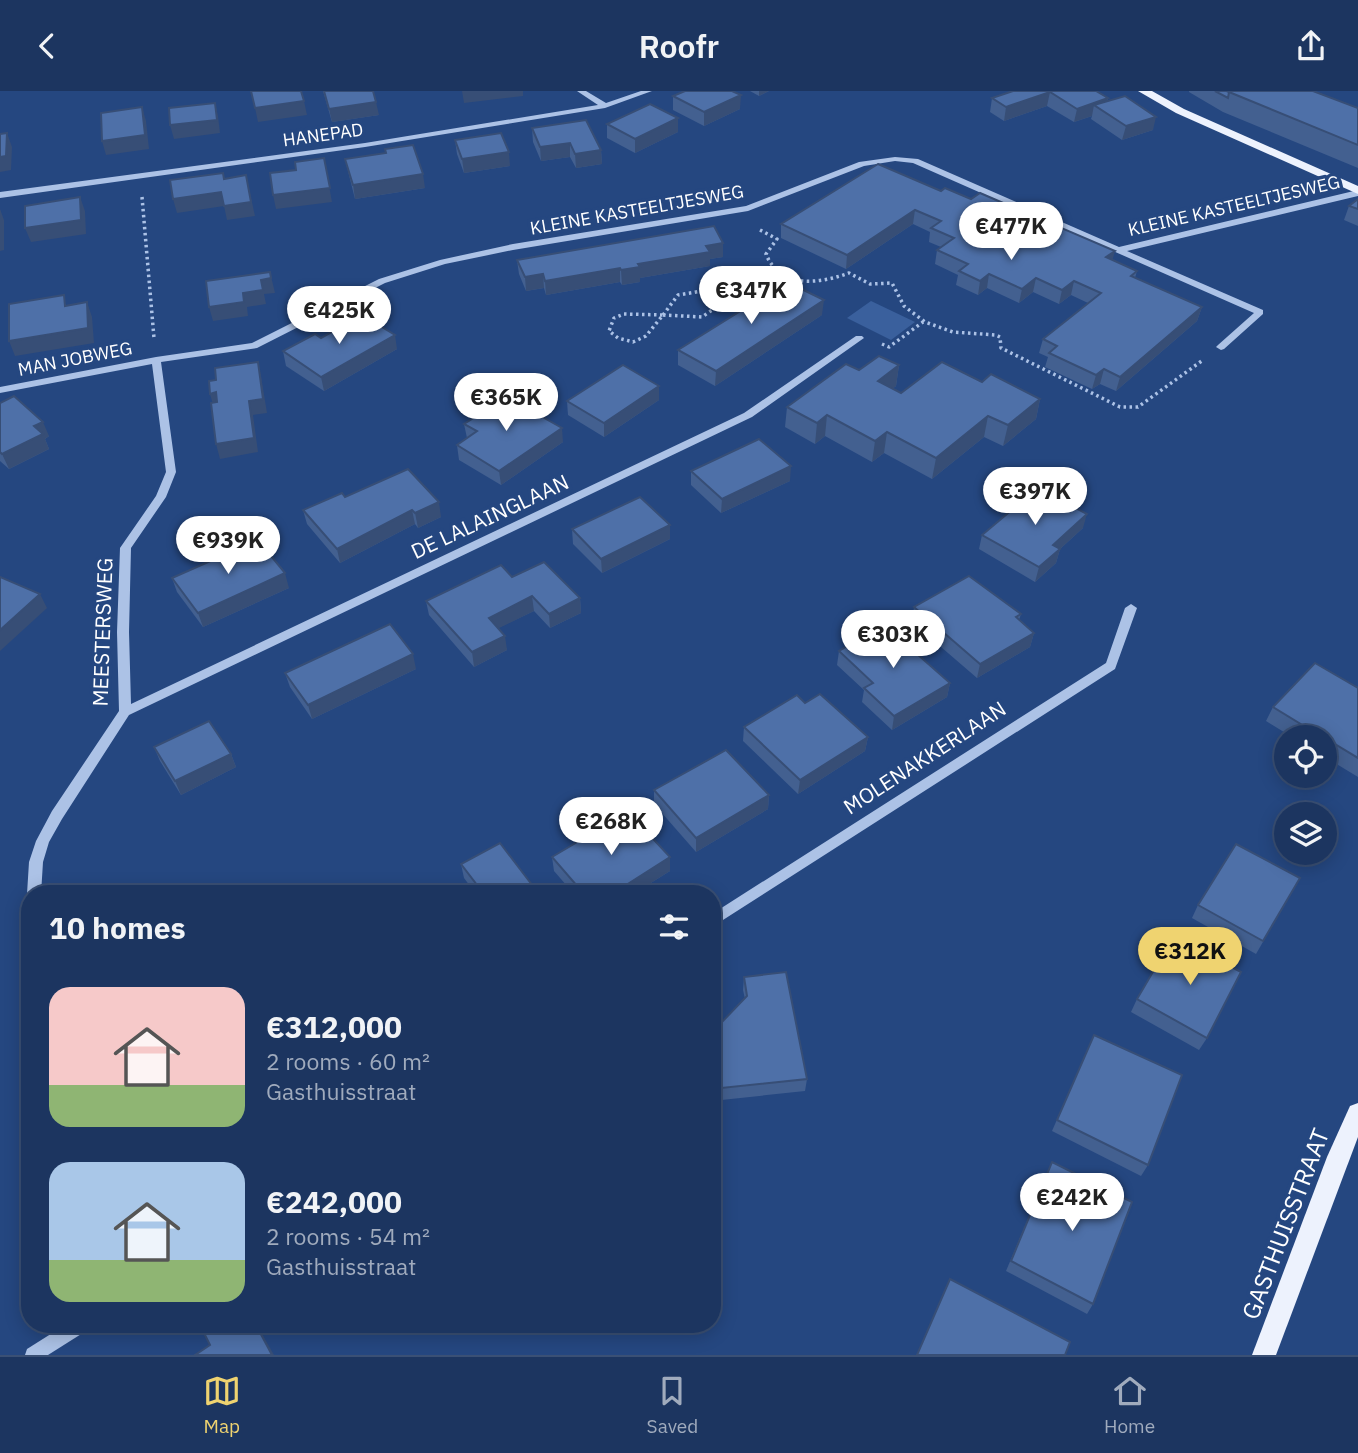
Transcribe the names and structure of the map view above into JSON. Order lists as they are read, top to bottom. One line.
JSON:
{"streets":{"main road":["GASTHUISSTRAAT"],"street":["HANEPAD","KLEINE KASTEELTJESWEG","MAN JOBWEG","DE LALAINGLAAN","MEESTERSWEG","MOLENAKKERLAAN"]},"crossings":[["KLEINE KASTEELTJESWEG","MAN JOBWEG"],["KLEINE KASTEELTJESWEG","MEESTERSWEG"],["MAN JOBWEG","MEESTERSWEG"],["DE LALAINGLAAN","MEESTERSWEG"]],"page":{"header":"Roofr","price":["€477K","€347K","€425K","€365K","€397K","€939K","€303K","€268K","€312K","€242K"],"heading":"10 homes","list":[{"name":"€312,000","note":"2 rooms · 60 m² · Gasthuisstraat"},{"name":"€242,000","note":"2 rooms · 54 m² · Gasthuisstraat"}],"tabs":["Map","Saved","Home"]}}
